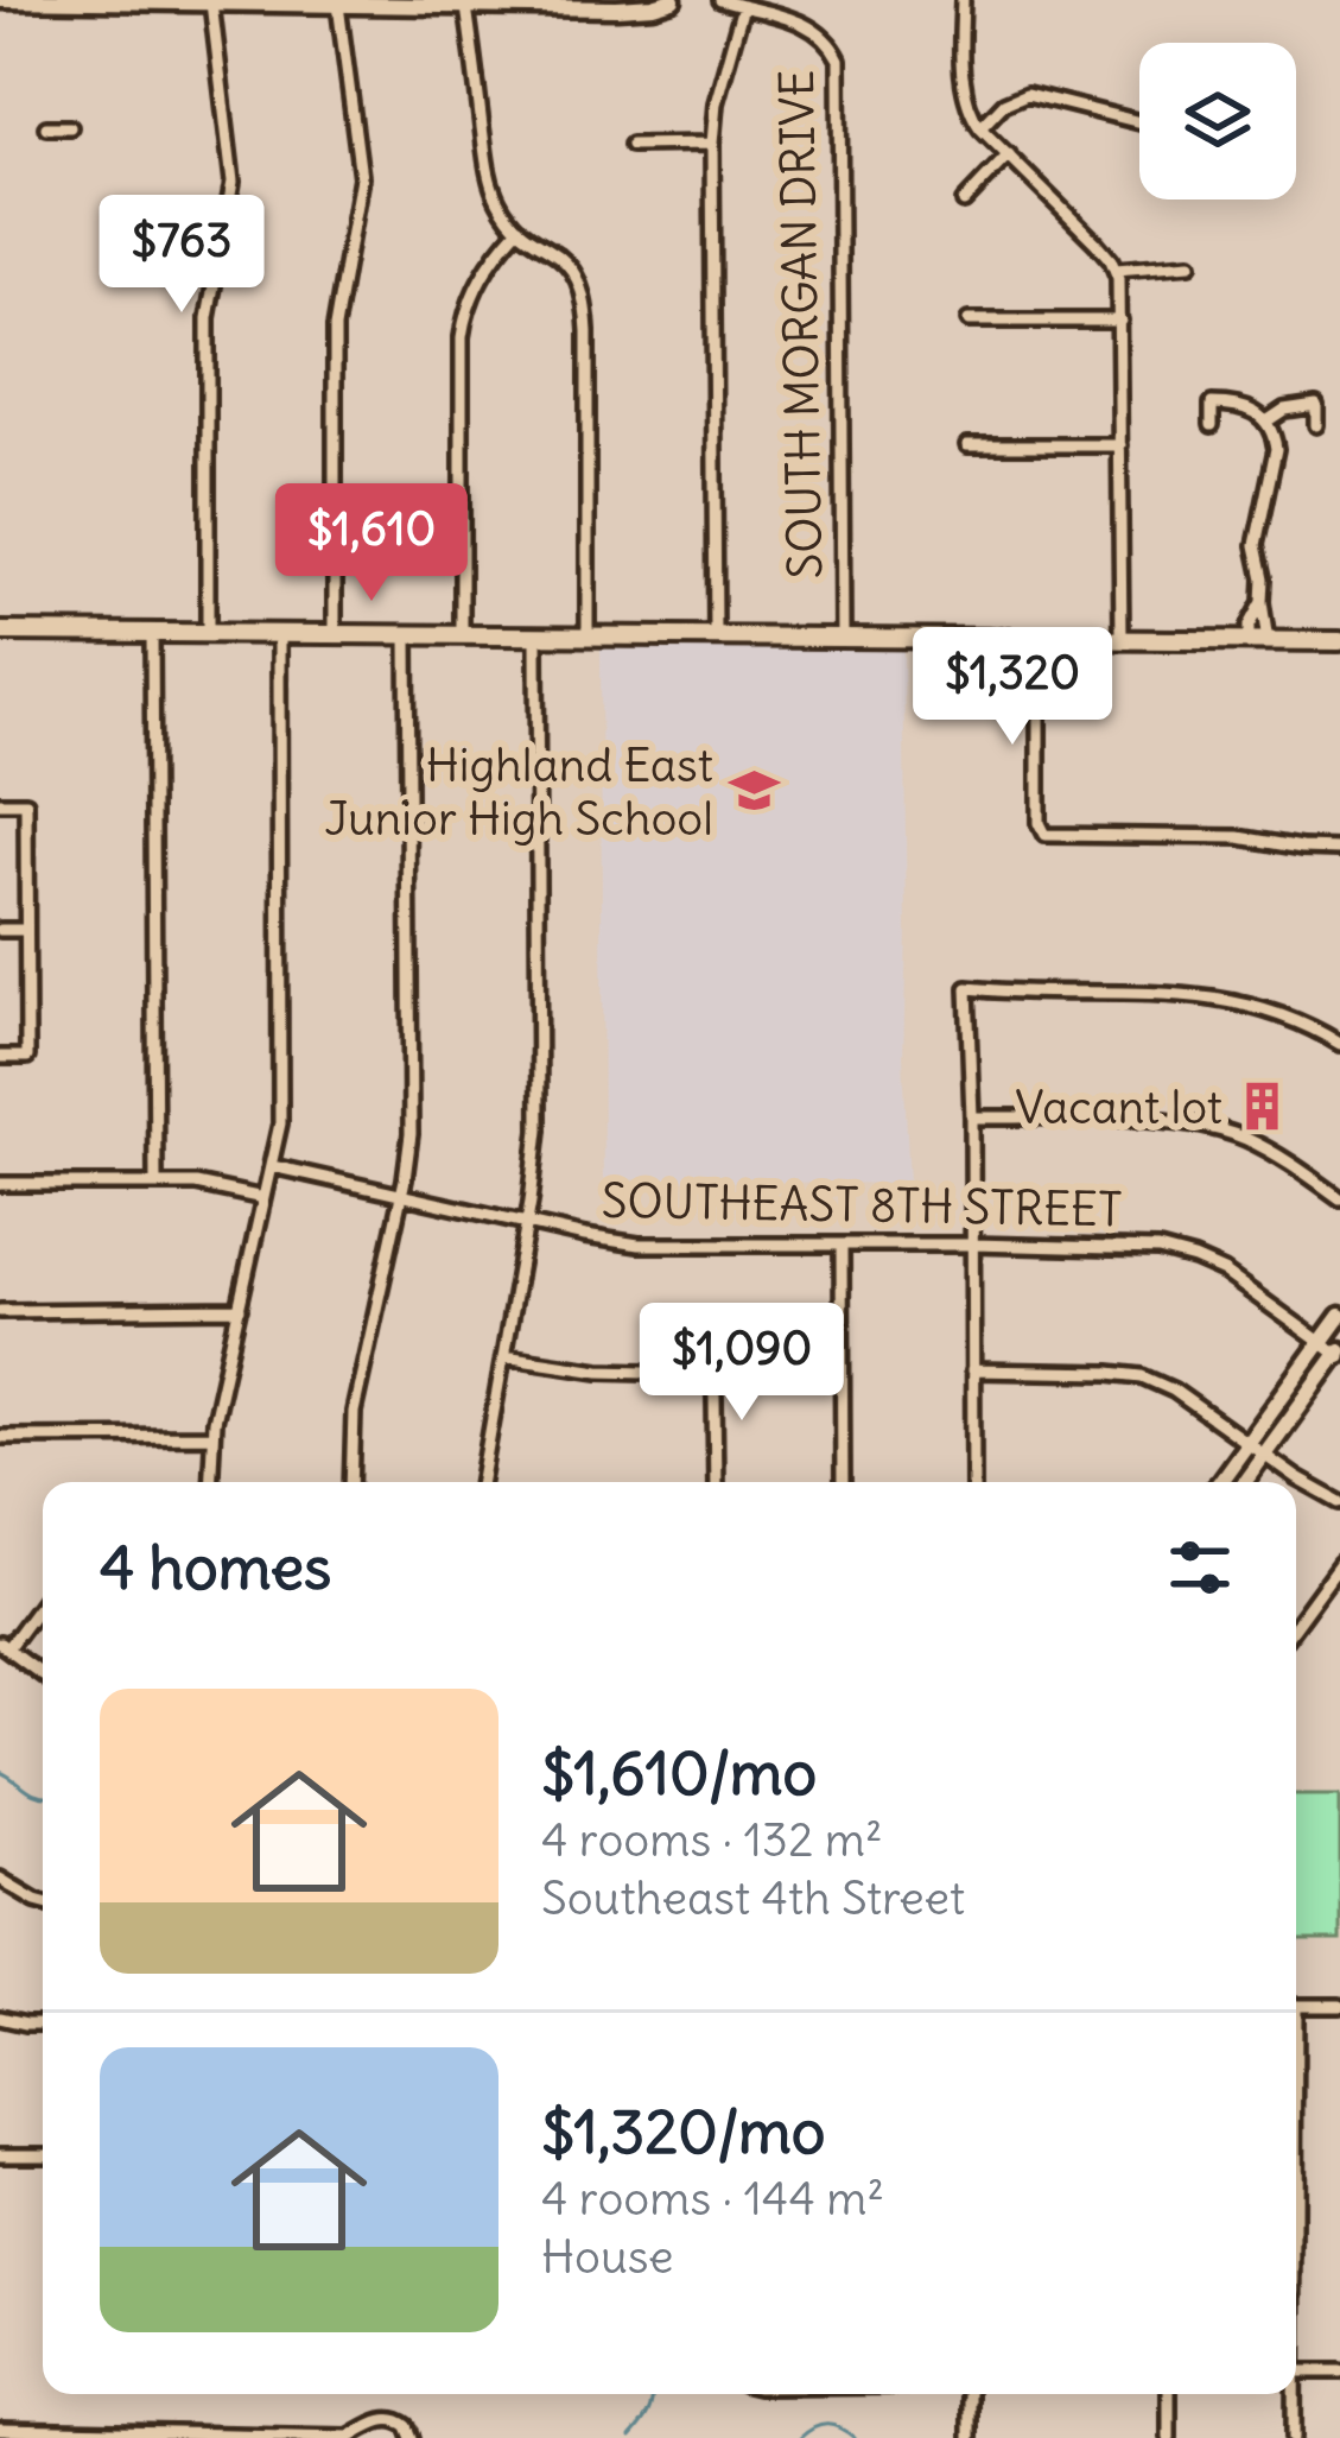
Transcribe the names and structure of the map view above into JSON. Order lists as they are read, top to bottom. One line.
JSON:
{"streets":{"street":["SOUTH MORGAN DRIVE","SOUTHEAST 8TH STREET"]},"places":{"school or university":["Highland East Junior High School"],"building":["Vacant lot"]},"page":{"price":["$763","$1,610","$1,320","$1,090"],"heading":"4 homes","list":[{"name":"$1,610/mo","note":"4 rooms · 132 m² · Southeast 4th Street"},{"name":"$1,320/mo","note":"4 rooms · 144 m² · House"}]}}
